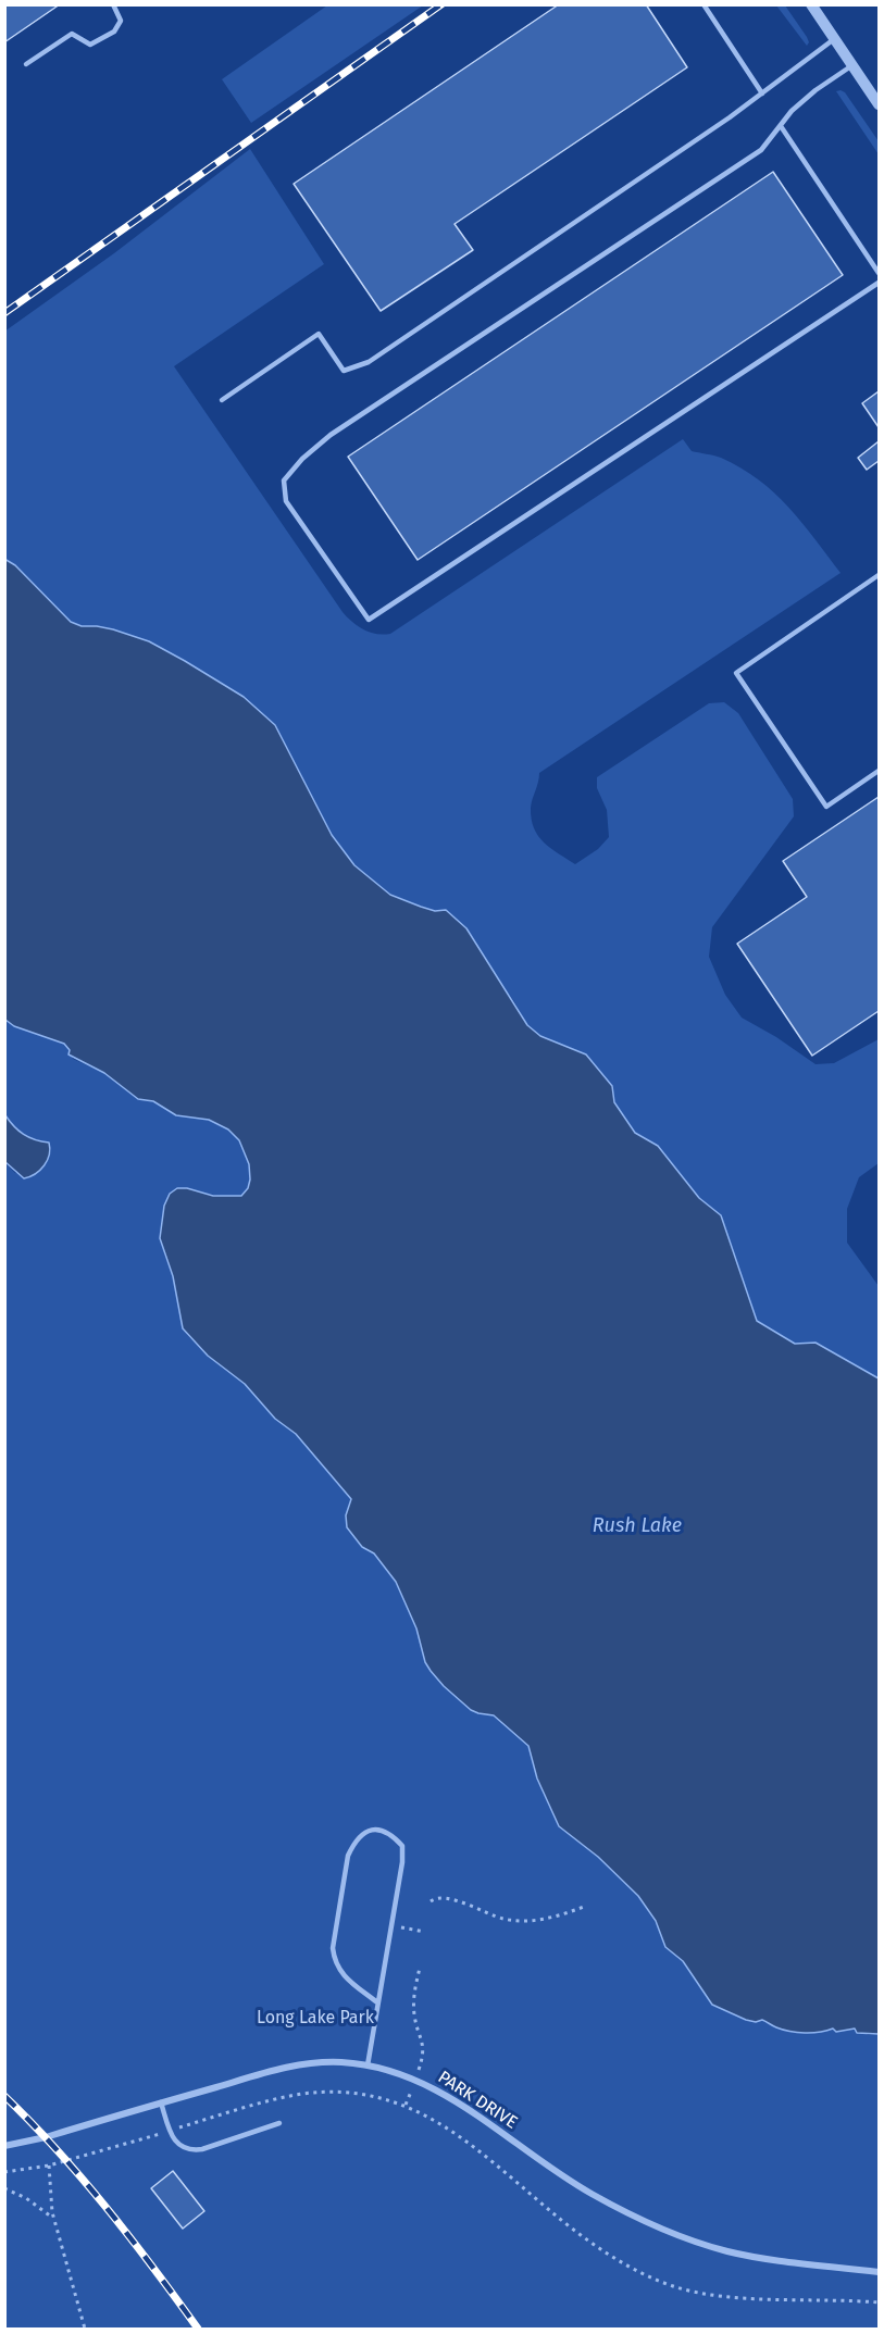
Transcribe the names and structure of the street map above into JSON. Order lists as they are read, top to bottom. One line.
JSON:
{"streets":{"street":["PARK DRIVE"]},"water":["Rush Lake"],"parks":["Long Lake Park"]}
